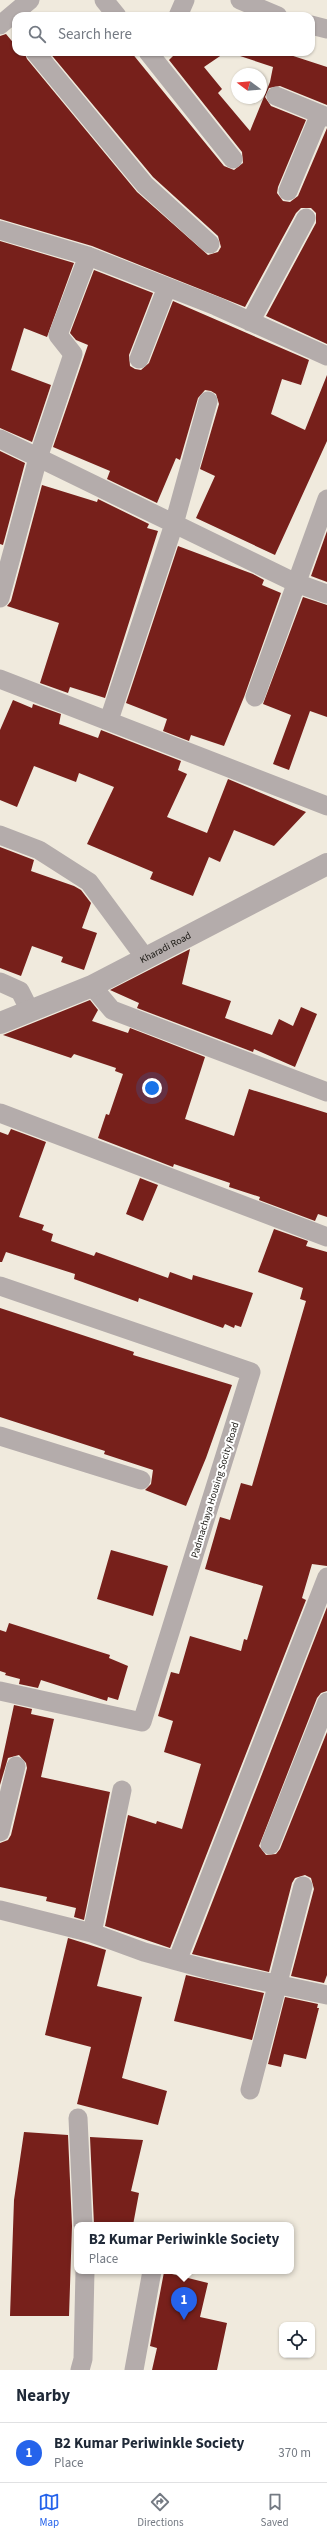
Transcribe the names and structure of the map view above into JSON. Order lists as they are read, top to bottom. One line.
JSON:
{"streets":{"street":["Kharadi Road","Padmachaya Housing Socity Road"]},"north":"left","page":{"search":"Search here","popup":["B2 Kumar Periwinkle Society","Place"],"pins":"1","heading":"Nearby","list":[{"mark":"1","name":"B2 Kumar Periwinkle Society","note":"Place","value":"370 m"}],"nav":["Map","Directions","Saved"]}}
